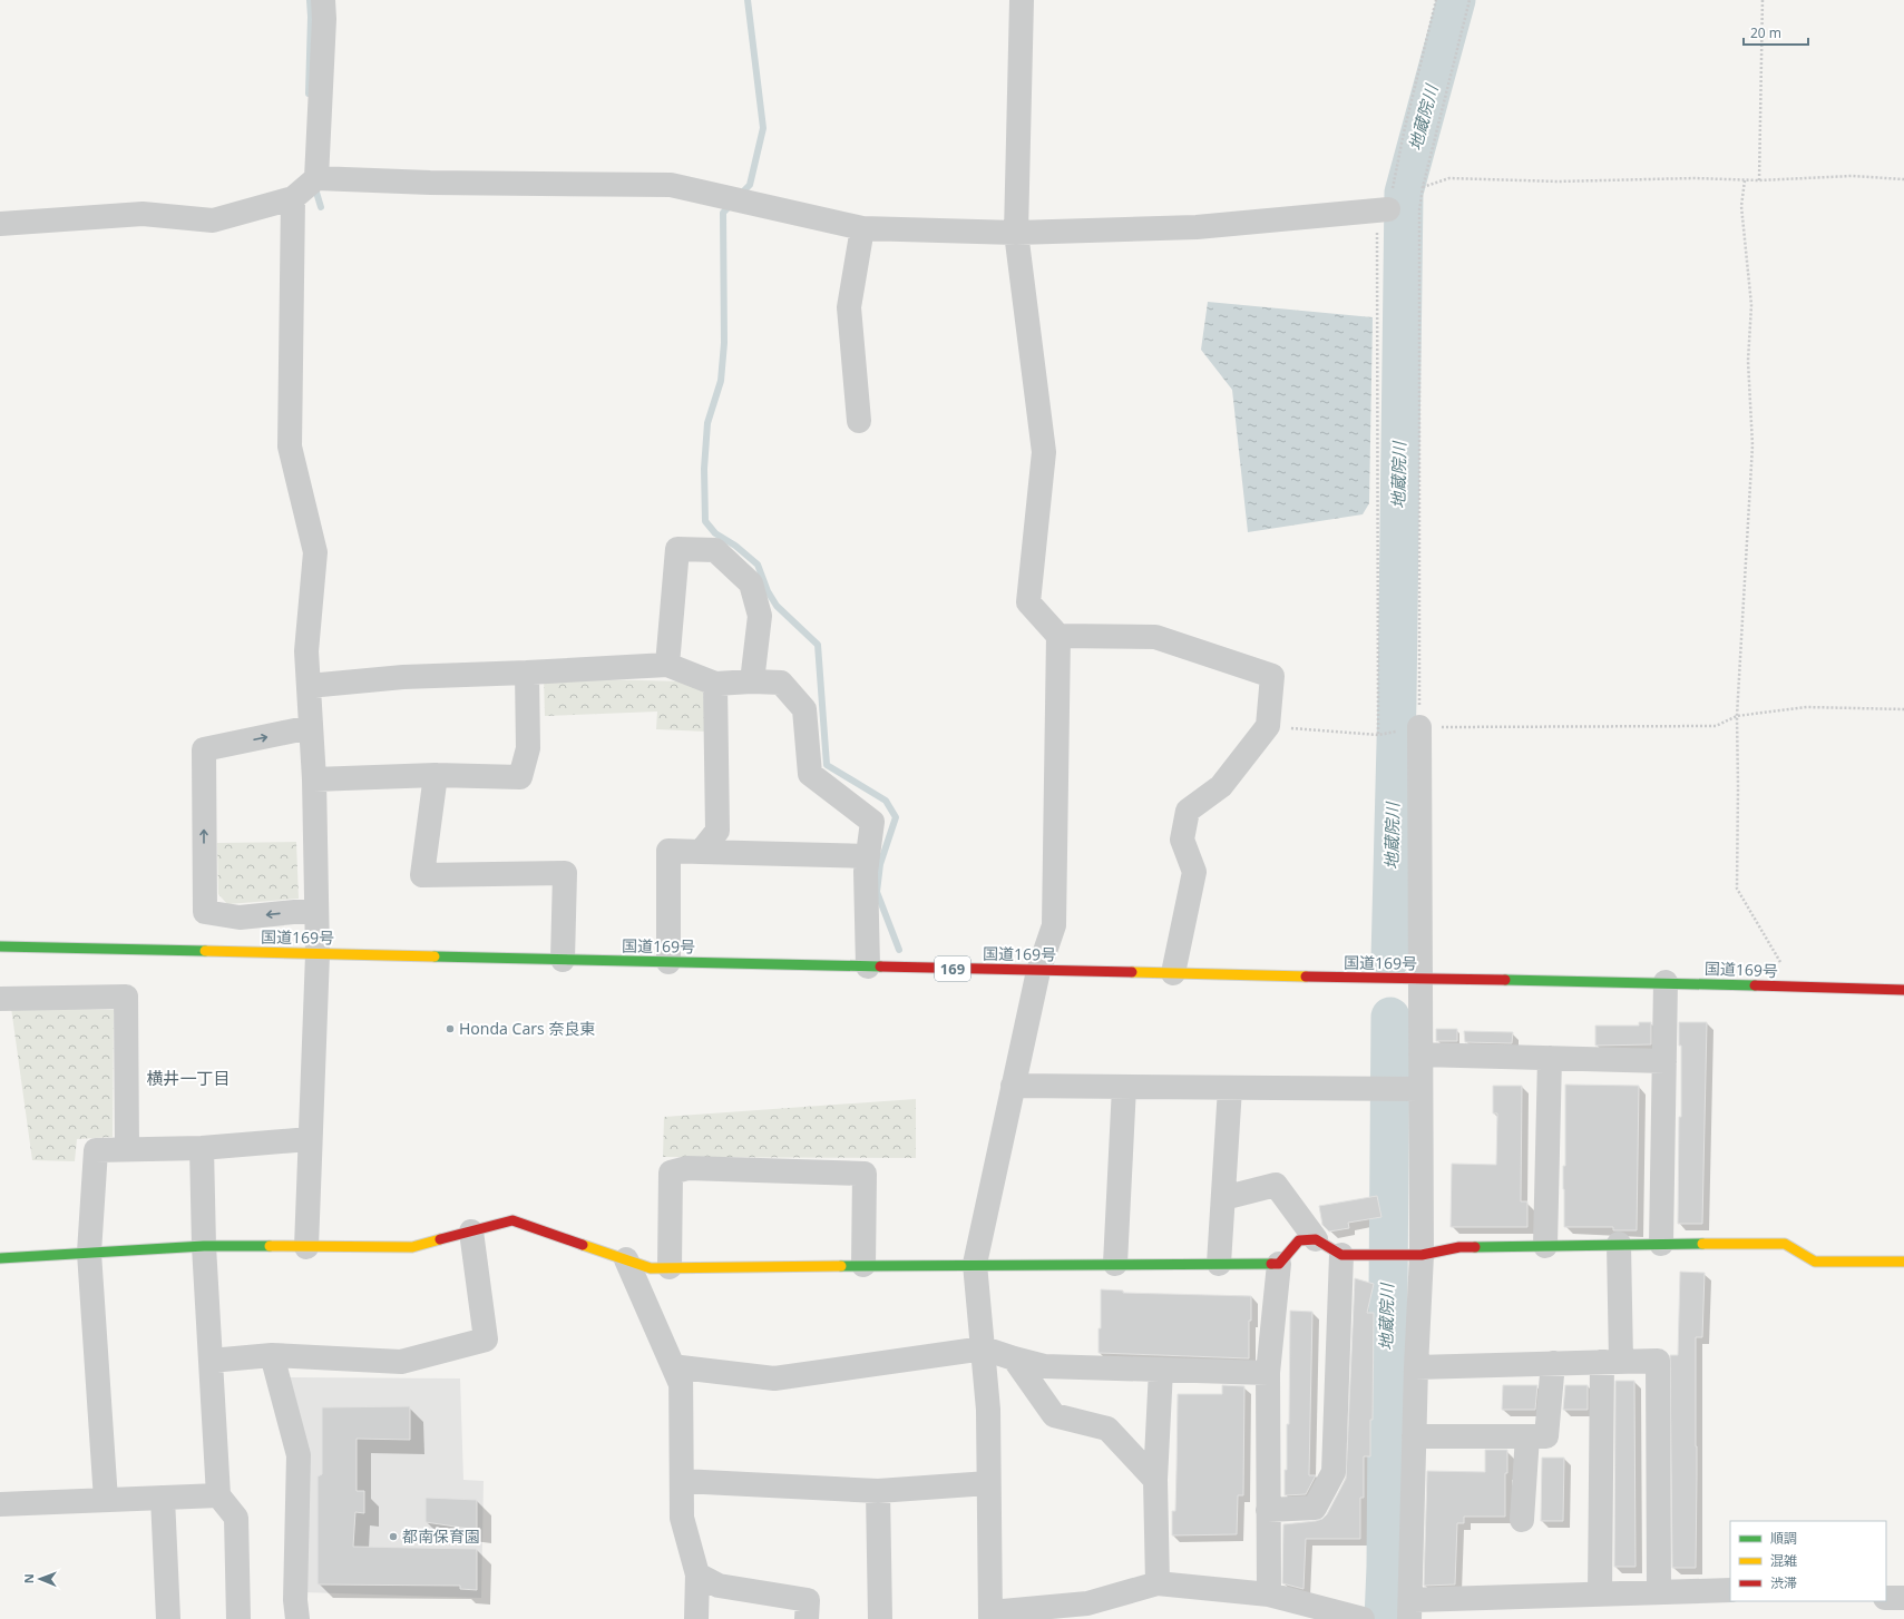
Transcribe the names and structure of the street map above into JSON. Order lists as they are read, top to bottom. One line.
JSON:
{"streets":{"main road":["国道169号","169"]},"districts":["横井一丁目"],"water":["地蔵院川"],"places":["Honda Cars 奈良東","都南保育園"],"legend":["順調","混雑","渋滞"],"scale_bar":"20 m","north":"left"}
